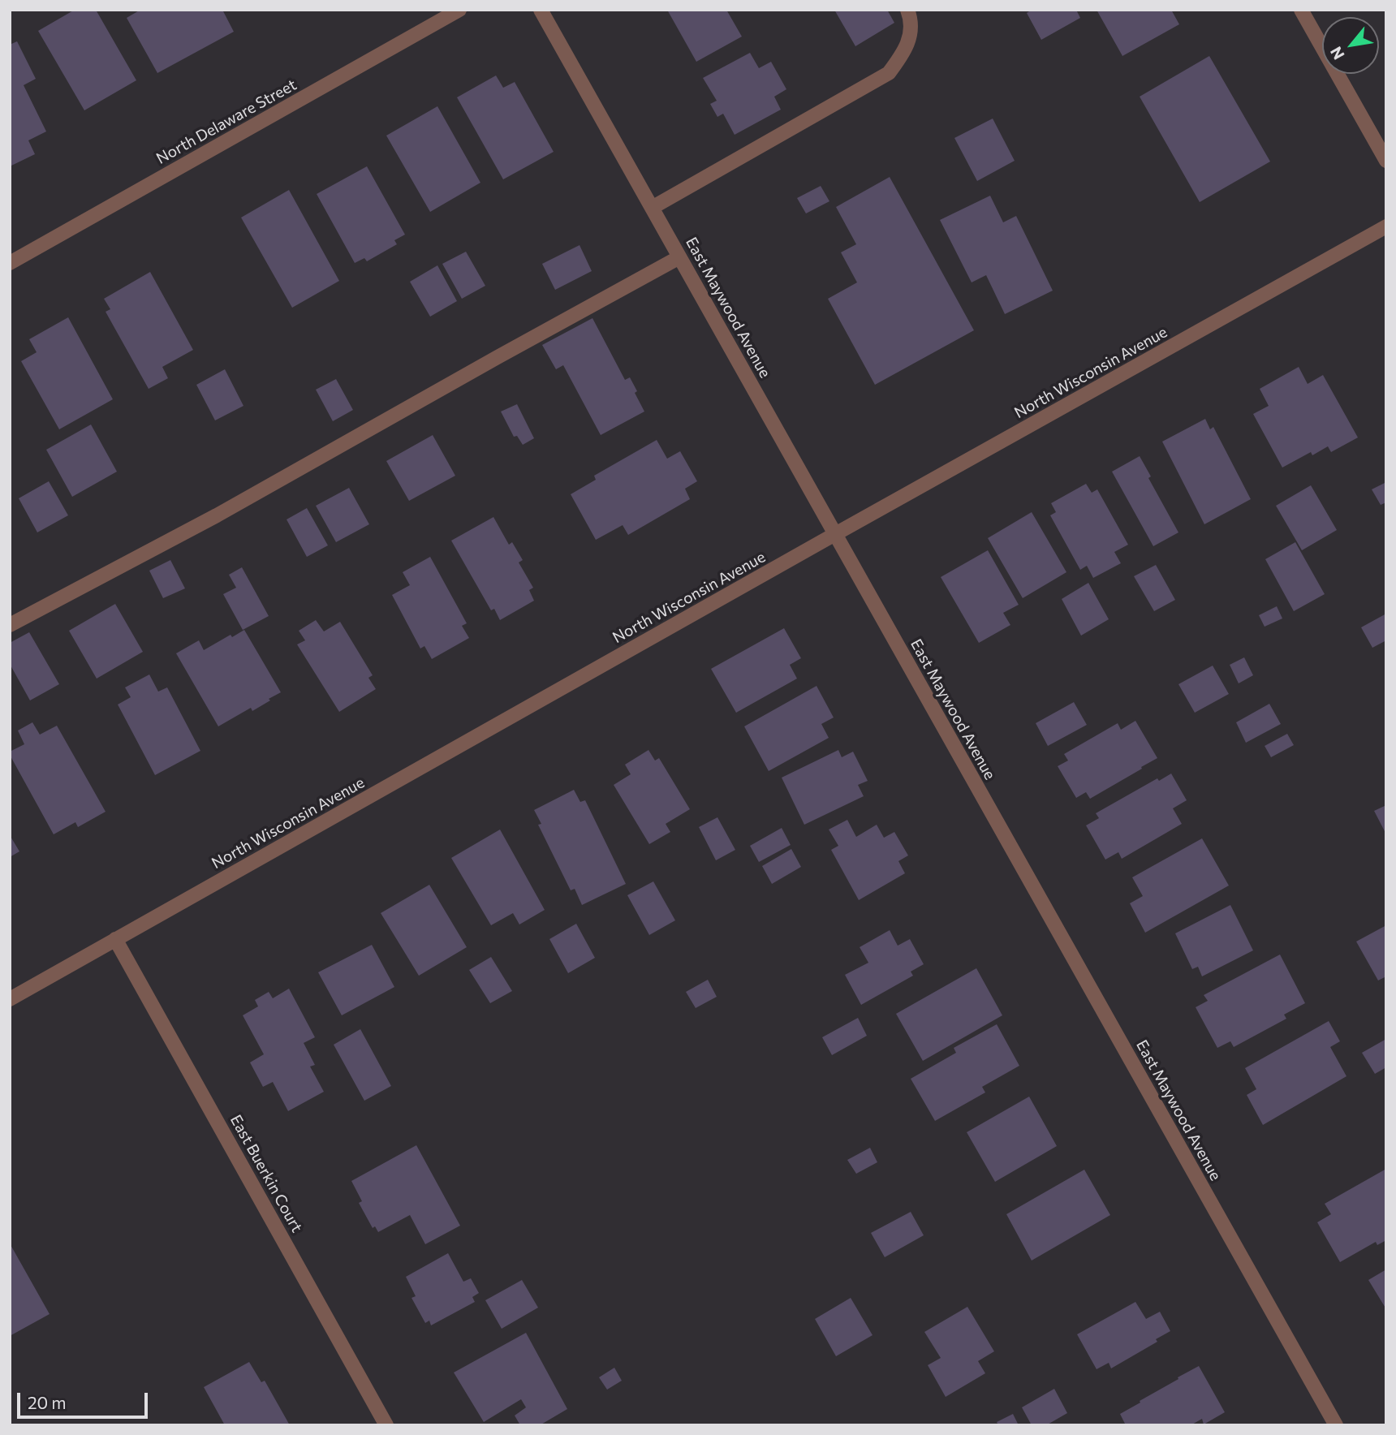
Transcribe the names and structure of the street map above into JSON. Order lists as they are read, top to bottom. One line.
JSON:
{"streets":{"street":["North Delaware Street","East Maywood Avenue","North Wisconsin Avenue","East Buerkin Court"]},"crossings":[["East Maywood Avenue","North Wisconsin Avenue"],["North Wisconsin Avenue","East Buerkin Court"]],"scale_bar":"20 m","north":"bottom left"}
